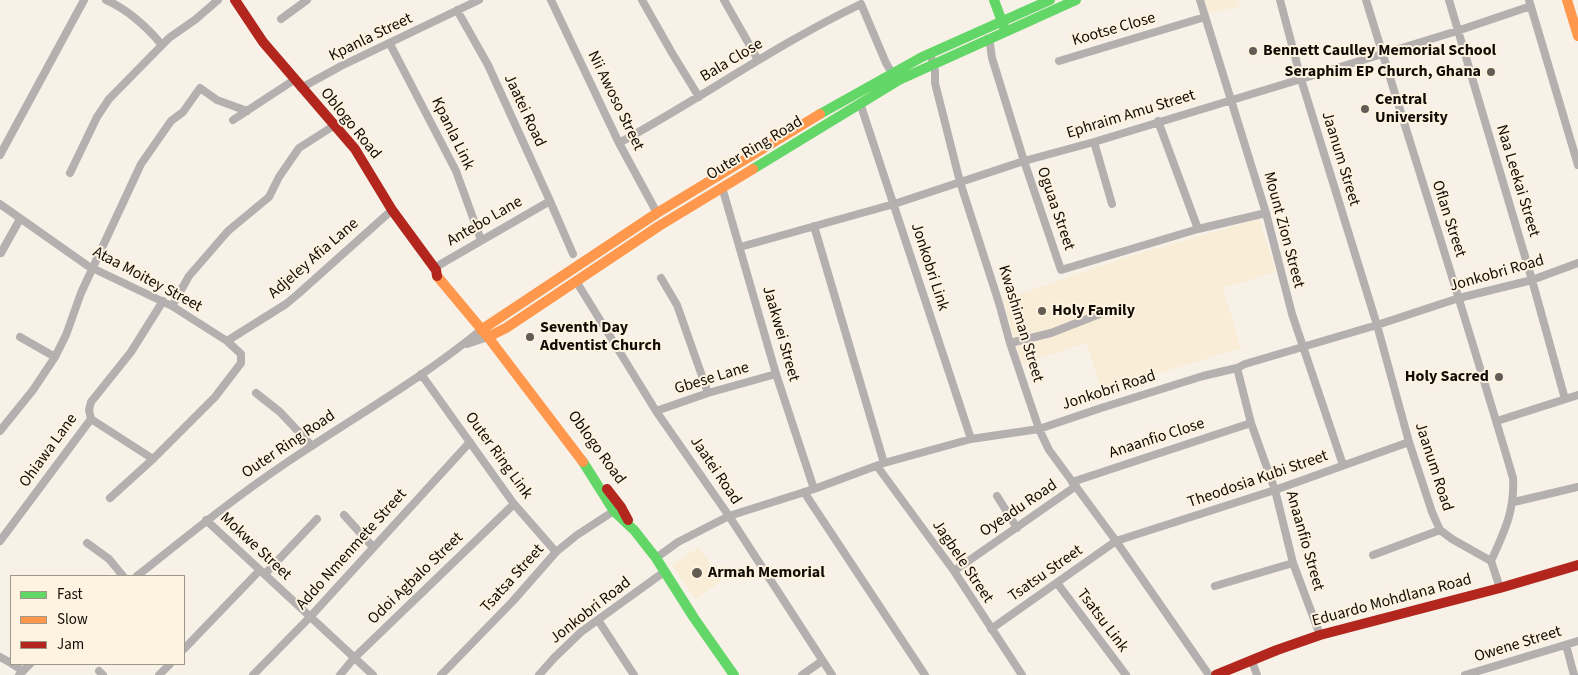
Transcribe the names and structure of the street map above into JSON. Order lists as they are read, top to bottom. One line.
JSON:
{"streets":{"main road":["Oblogo Road","Outer Ring Road","Eduardo Mohdlana Road"],"street":["Kootse Close","Kpanla Street","Bala Close","Nii Awoso Street","Jaatei Road","Ephraim Amu Street","Kpanla Link","Jaanum Street","Naa Leekai Street","Oguaa Street","Oflan Street","Antebo Lane","Mount Zion Street","Adjeley Afia Lane","Jonkobri Link","Jonkobri Road","Ataa Moitey Street","Kwashiman Street","Jaakwei Street","Gbese Lane","Anaanfio Close","Ohiawa Lane","Outer Ring Link","Jaanum Road","Theodosia Kubi Street","Oyeadu Road","Anaanfio Street","Mokwe Street","Addo Nmenmete Street","Jagbele Street","Tsatsu Street","Odoi Agbalo Street","Tsatsa Street","Tsatsu Link","Owene Street"]},"crossings":[["Kootse Close","Mount Zion Street"],["Kpanla Street","Jaatei Road"],["Kpanla Street","Oblogo Road"],["Kpanla Street","Kpanla Link"],["Bala Close","Nii Awoso Street"],["Bala Close","Outer Ring Road"],["Nii Awoso Street","Outer Ring Road"],["Jaatei Road","Outer Ring Road"],["Jaatei Road","Antebo Lane"],["Jaatei Road","Jonkobri Road"],["Jaatei Road","Gbese Lane"],["Ephraim Amu Street","Jaanum Street"],["Ephraim Amu Street","Naa Leekai Street"],["Ephraim Amu Street","Oguaa Street"],["Ephraim Amu Street","Oflan Street"],["Ephraim Amu Street","Mount Zion Street"],["Ephraim Amu Street","Jonkobri Link"],["Ephraim Amu Street","Kwashiman Street"],["Ephraim Amu Street","Jaakwei Street"],["Ephraim Amu Street","Jagbele Street"],["Oblogo Road","Outer Ring Road"],["Oblogo Road","Antebo Lane"],["Oblogo Road","Adjeley Afia Lane"],["Oblogo Road","Jonkobri Road"],["Oblogo Road","Tsatsa Street"],["Kpanla Link","Antebo Lane"],["Outer Ring Road","Oguaa Street"],["Outer Ring Road","Jonkobri Link"],["Outer Ring Road","Kwashiman Street"],["Outer Ring Road","Jaakwei Street"],["Outer Ring Road","Outer Ring Link"],["Outer Ring Road","Mokwe Street"],["Jaanum Street","Jonkobri Road"],["Jaanum Street","Jaanum Road"],["Naa Leekai Street","Jonkobri Road"],["Oguaa Street","Mount Zion Street"],["Oflan Street","Jonkobri Road"],["Oflan Street","Jaanum Road"],["Mount Zion Street","Jonkobri Road"],["Mount Zion Street","Theodosia Kubi Street"],["Adjeley Afia Lane","Ataa Moitey Street"],["Jonkobri Link","Jonkobri Road"],["Jonkobri Road","Kwashiman Street"],["Jonkobri Road","Jaakwei Street"],["Jonkobri Road","Jaanum Road"],["Jonkobri Road","Anaanfio Street"],["Jonkobri Road","Jagbele Street"],["Ataa Moitey Street","Ohiawa Lane"],["Kwashiman Street","Anaanfio Close"],["Kwashiman Street","Theodosia Kubi Street"],["Kwashiman Street","Oyeadu Road"],["Kwashiman Street","Tsatsu Street"],["Jaakwei Street","Gbese Lane"],["Anaanfio Close","Oyeadu Road"],["Anaanfio Close","Anaanfio Street"],["Outer Ring Link","Addo Nmenmete Street"],["Outer Ring Link","Odoi Agbalo Street"],["Outer Ring Link","Tsatsa Street"],["Jaanum Road","Theodosia Kubi Street"],["Theodosia Kubi Street","Anaanfio Street"],["Theodosia Kubi Street","Tsatsu Street"],["Oyeadu Road","Jagbele Street"],["Anaanfio Street","Eduardo Mohdlana Road"],["Mokwe Street","Addo Nmenmete Street"],["Mokwe Street","Odoi Agbalo Street"],["Jagbele Street","Tsatsu Street"],["Tsatsu Street","Tsatsu Link"]],"places":["Bennett Caulley Memorial School","Seraphim EP Church, Ghana","Central University","Holy Family","Seventh Day Adventist Church","Holy Sacred","Armah Memorial"],"legend":["Fast","Slow","Jam"]}
